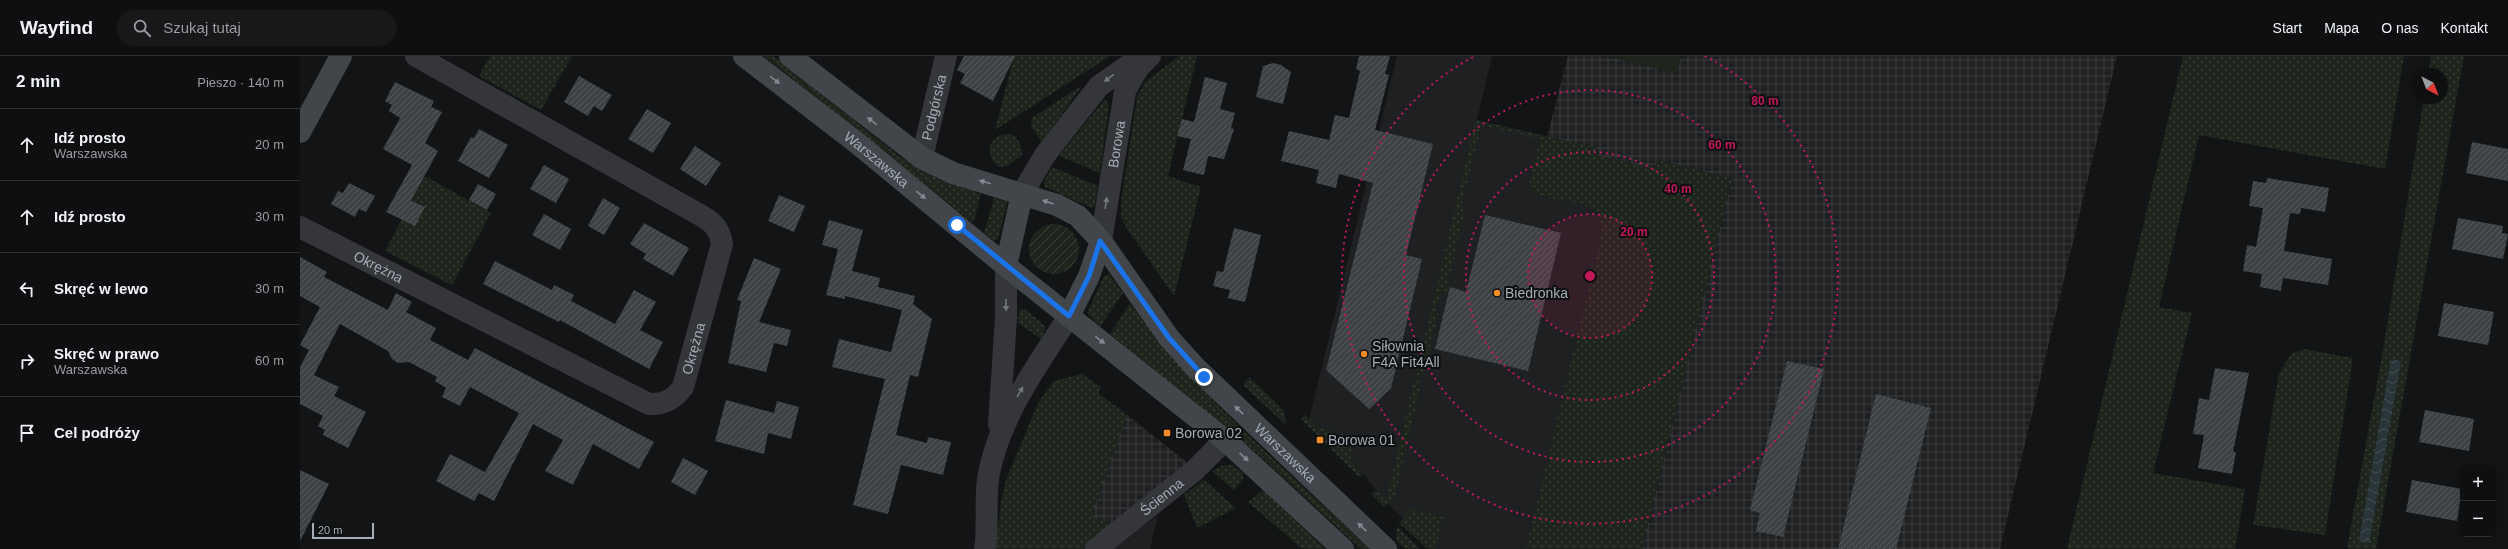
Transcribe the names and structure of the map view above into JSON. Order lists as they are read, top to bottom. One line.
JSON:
{"streets":{"main road":["Warszawska"],"street":["Podgórska","Borowa","Okrężna","Ścienna"]},"crossings":[["Podgórska","Warszawska"],["Borowa","Warszawska"]],"one_way":["Borowa"],"places":{"other":["Biedronka","Siłownia F4A Fit4All"],"transit":["Borowa 02","Borowa 01"]},"scale_bar":"20 m","north":"bottom right","page":{"header":"Wayfind","search":"Szukaj tutaj","nav":["Start","Mapa","O nas","Kontakt"],"heading":["2 min","Pieszo · 140 m"],"list":[["Idź prosto","Warszawska","20 m"],["Idź prosto","30 m"],["Skręć w lewo","30 m"],["Skręć w prawo","Warszawska","60 m"],"Cel podróży"],"map_buttons":["+","−"],"scale":"20 m"},"rings":["80 m","60 m","40 m","20 m"]}
